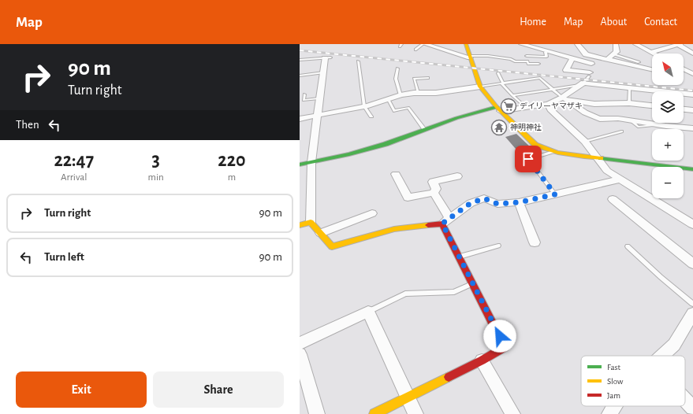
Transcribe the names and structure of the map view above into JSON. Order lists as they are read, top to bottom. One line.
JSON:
{"places":{"supermarket":["デイリーヤマザキ"],"temple":["神明神社"]},"legend":["Fast","Slow","Jam"],"north":"top left","page":{"header":"Map","nav":["Home","Map","About","Contact"],"turn":["90 m","Turn right"],"map_buttons":["+","−"],"then":"Then","eta":["22:47","Arrival","3","min","220","m"],"list":[{"name":"Turn right","value":"90 m"},{"name":"Turn left","value":"90 m"}],"buttons":["Exit","Share"]}}
